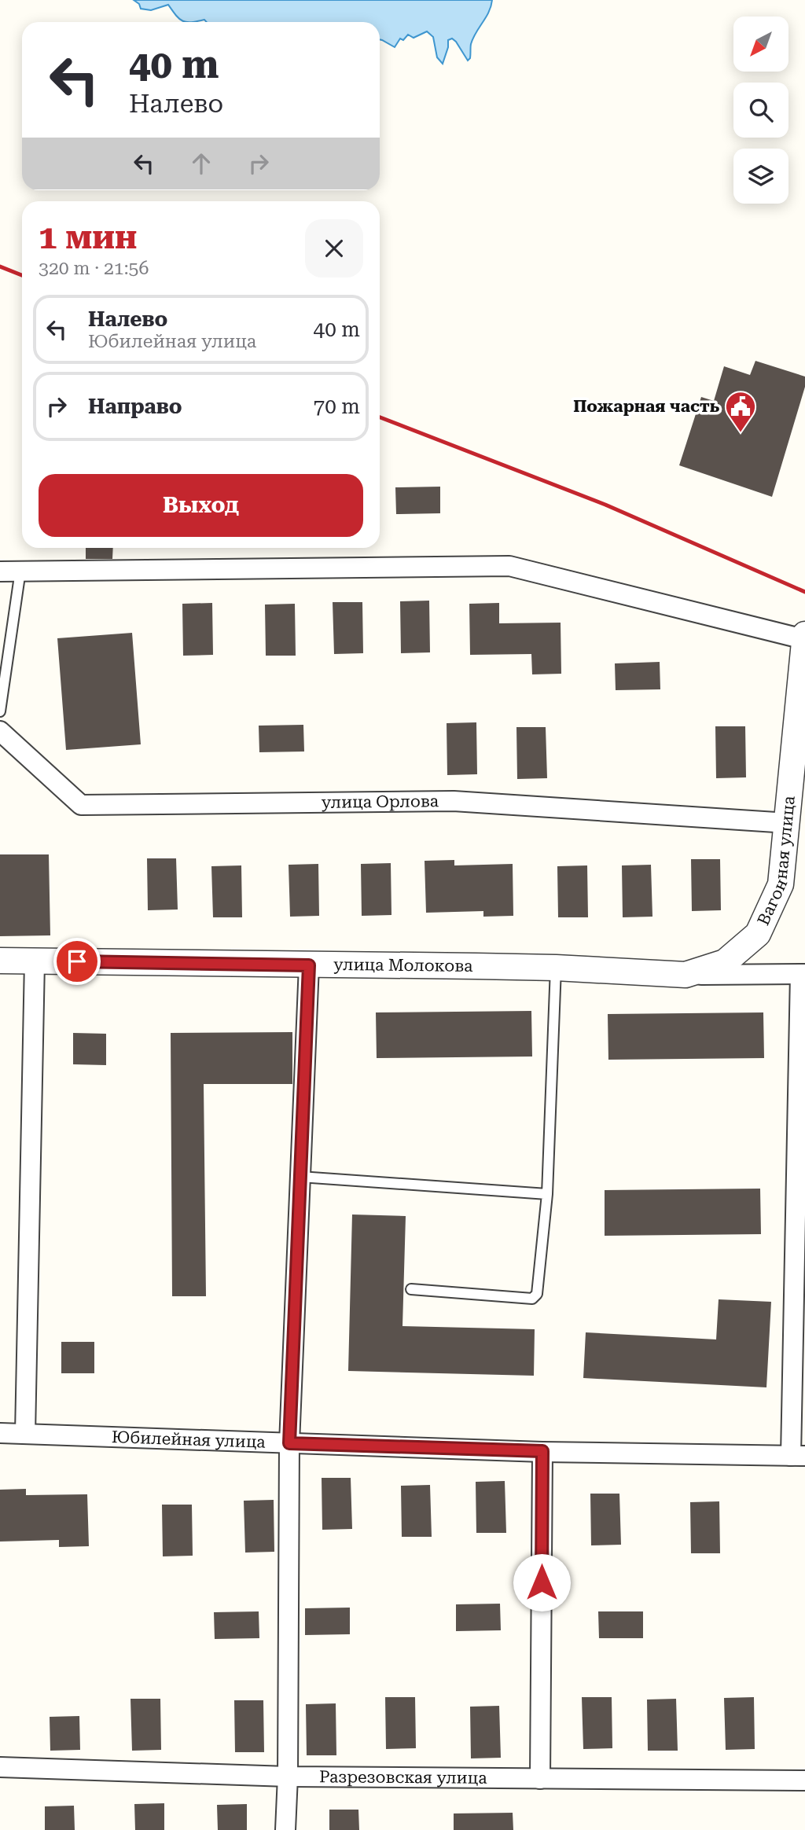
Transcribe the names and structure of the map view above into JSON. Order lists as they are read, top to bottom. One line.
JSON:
{"streets":{"street":["улица Орлова","Вагонная улица","улица Молокова","Юбилейная улица","Разрезовская улица"]},"crossings":[["улица Орлова","Вагонная улица"],["Вагонная улица","улица Молокова"]],"places":{"public building":["Пожарная часть"]},"north":"bottom left","page":{"turn":["40 m","Налево"],"heading":["1 мин","320 m · 21:56"],"list":[{"name":"Налево","note":"Юбилейная улица","value":"40 m"},{"name":"Направо","value":"70 m"}],"buttons":"Выход"}}
